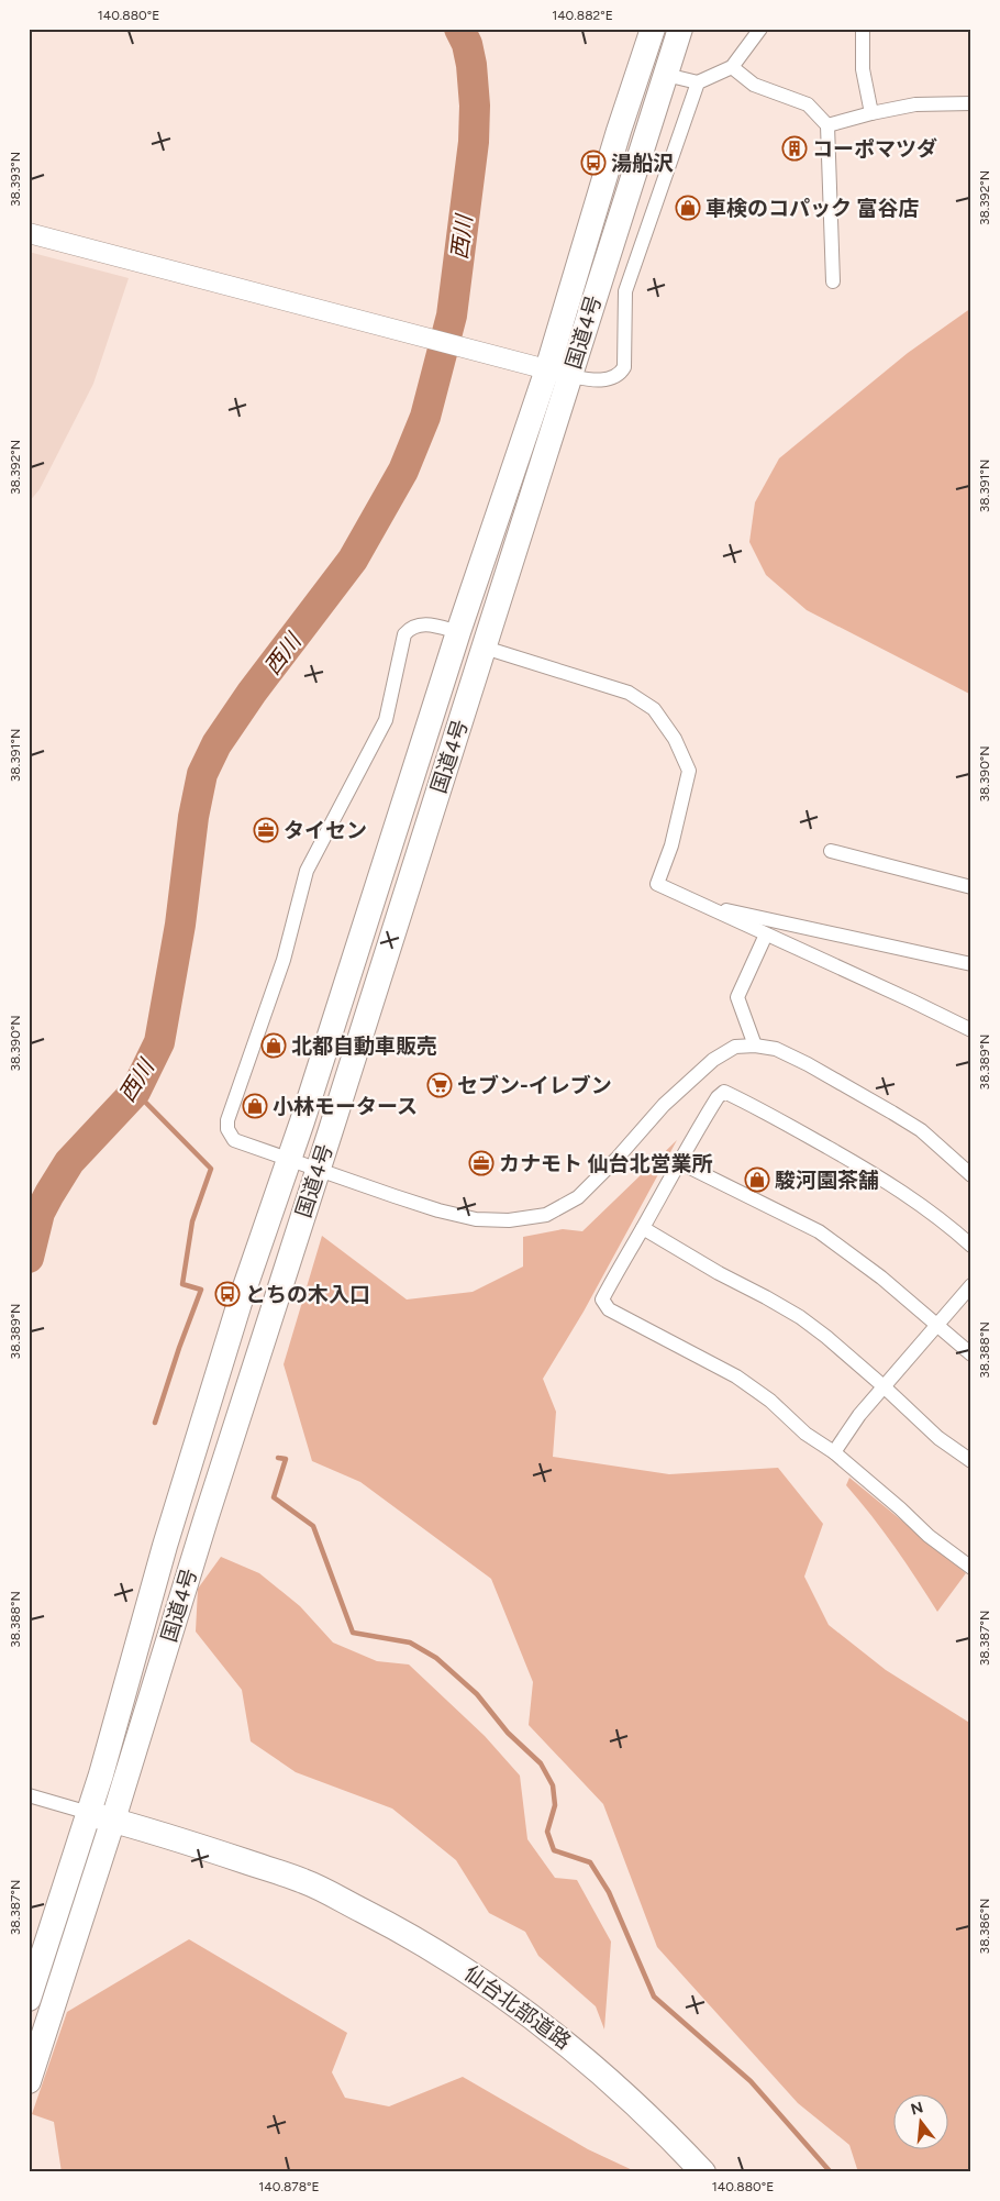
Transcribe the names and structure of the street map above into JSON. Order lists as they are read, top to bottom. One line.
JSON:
{"streets":{"highway":["国道4号","仙台北部道路"]},"crossings":[["国道4号","仙台北部道路"]],"water":["西川"],"places":{"building":["コーポマツダ"],"bus stop":["湯船沢","とちの木入口"],"shop":["車検のコパック 富谷店","北都自動車販売","小林モータース","駿河園茶舗"],"office":["タイセン","カナモト 仙台北営業所"],"supermarket":["セブン-イレブン"]},"north":"top","coordinates":["140.880°E","140.882°E","38.393°N","38.392°N","38.391°N","38.390°N","38.389°N","38.388°N","38.387°N","38.386°N","140.878°E"]}
